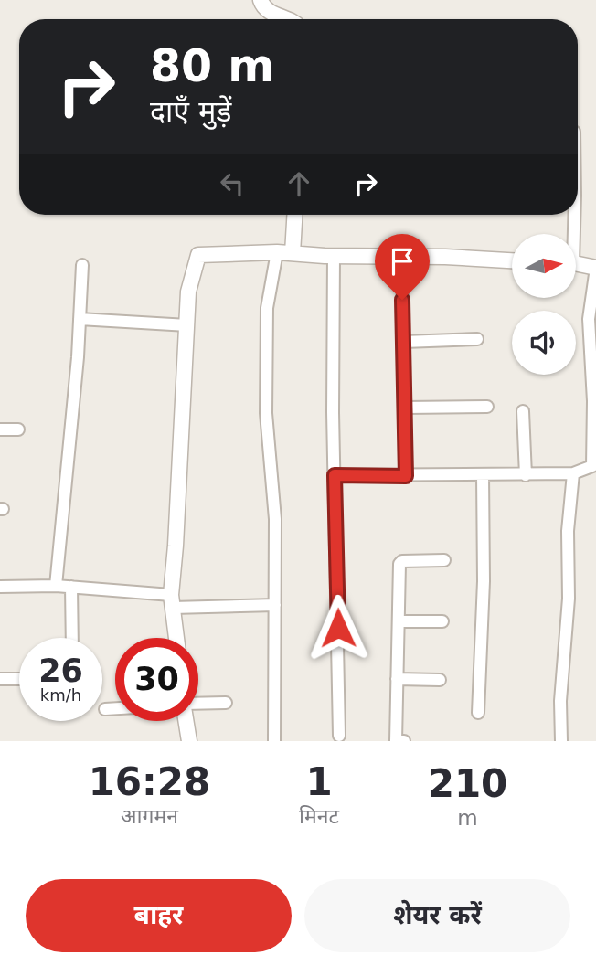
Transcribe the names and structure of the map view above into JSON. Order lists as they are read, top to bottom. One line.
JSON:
{"north":"right","page":{"turn":["80 m","दाएँ मुड़ें"],"speed":"26 km/h","limit":"30","eta":["16:28","आगमन","1","मिनट","210","m"],"buttons":["बाहर","शेयर करें"]}}
